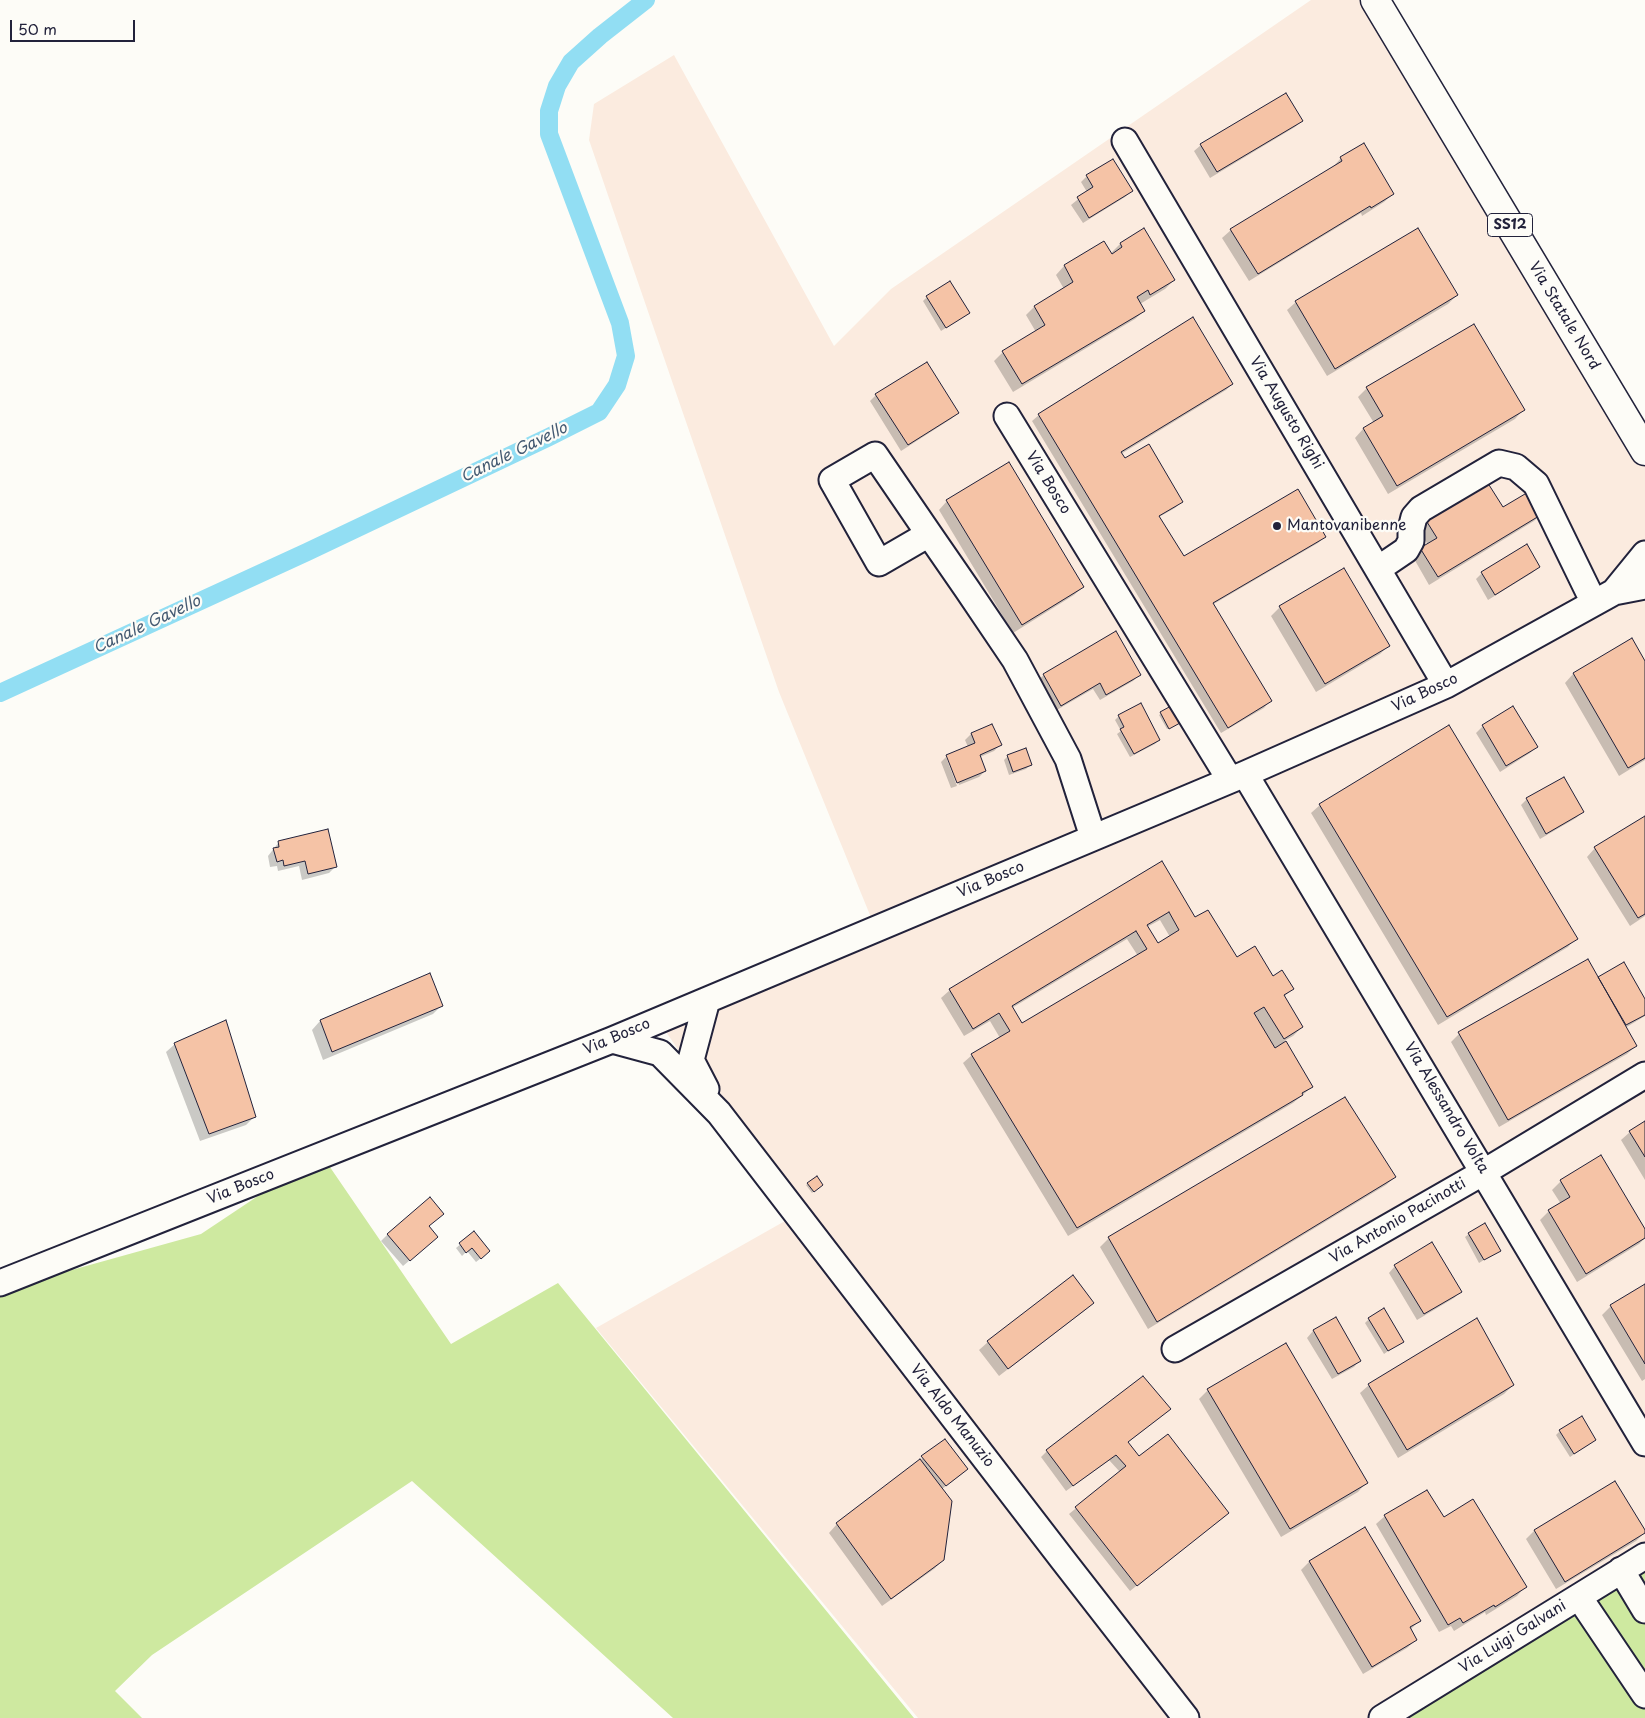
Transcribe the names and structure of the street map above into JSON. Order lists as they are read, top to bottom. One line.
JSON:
{"streets":{"main road":["SS12","Via Statale Nord"],"street":["Via Augusto Righi","Via Bosco","Via Alessandro Volta","Via Antonio Pacinotti","Via Aldo Manuzio","Via Luigi Galvani"]},"crossings":[["Via Augusto Righi","Via Bosco"],["Via Bosco","Via Alessandro Volta"],["Via Bosco","Via Aldo Manuzio"],["Via Alessandro Volta","Via Antonio Pacinotti"]],"water":["Canale Gavello"],"places":["Mantovanibenne"],"scale_bar":"50 m"}
